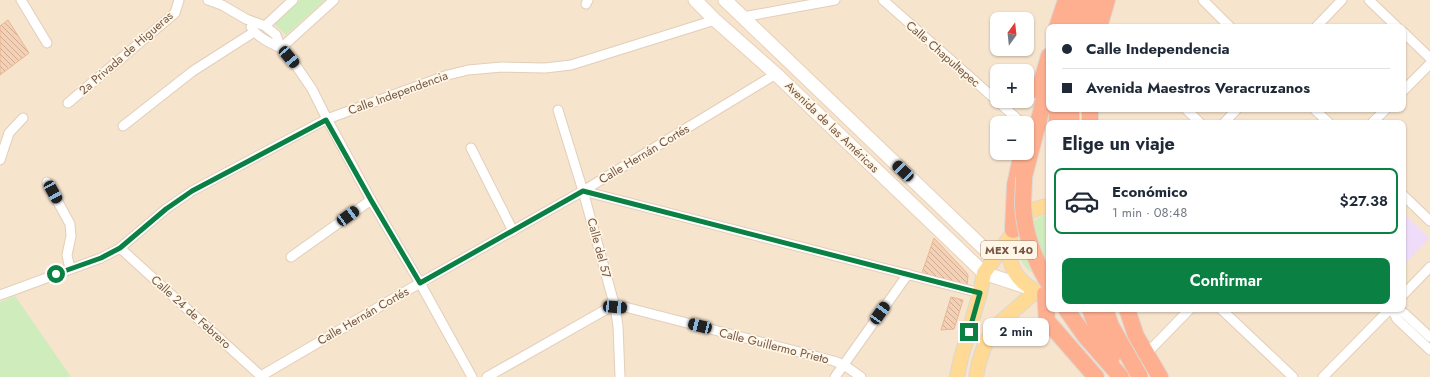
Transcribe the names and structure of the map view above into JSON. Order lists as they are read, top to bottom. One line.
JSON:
{"streets":{"highway":["MEX 140"],"main road":["Calle Independencia","Avenida de las Américas"],"street":["2a Privada de Higueras","Calle Chapultepec","Calle Hernán Cortés","Calle del 57","Calle 24 de Febrero","Calle Guillermo Prieto"]},"crossings":[["Calle Independencia","Avenida de las Américas"],["Calle Independencia","Calle 24 de Febrero"],["Avenida de las Américas","Calle Hernán Cortés"],["Avenida de las Américas","MEX 140"],["Calle Hernán Cortés","Calle del 57"],["Calle Hernán Cortés","Calle 24 de Febrero"],["Calle del 57","Calle Guillermo Prieto"]],"north":"top","page":{"map_buttons":["+","−"],"banner":["Calle Independencia","Avenida Maestros Veracruzanos"],"heading":"Elige un viaje","list":[{"name":"Económico","note":"1 min · 08:48","value":"$27.38"}],"buttons":"Confirmar","bubble":"2 min"}}
